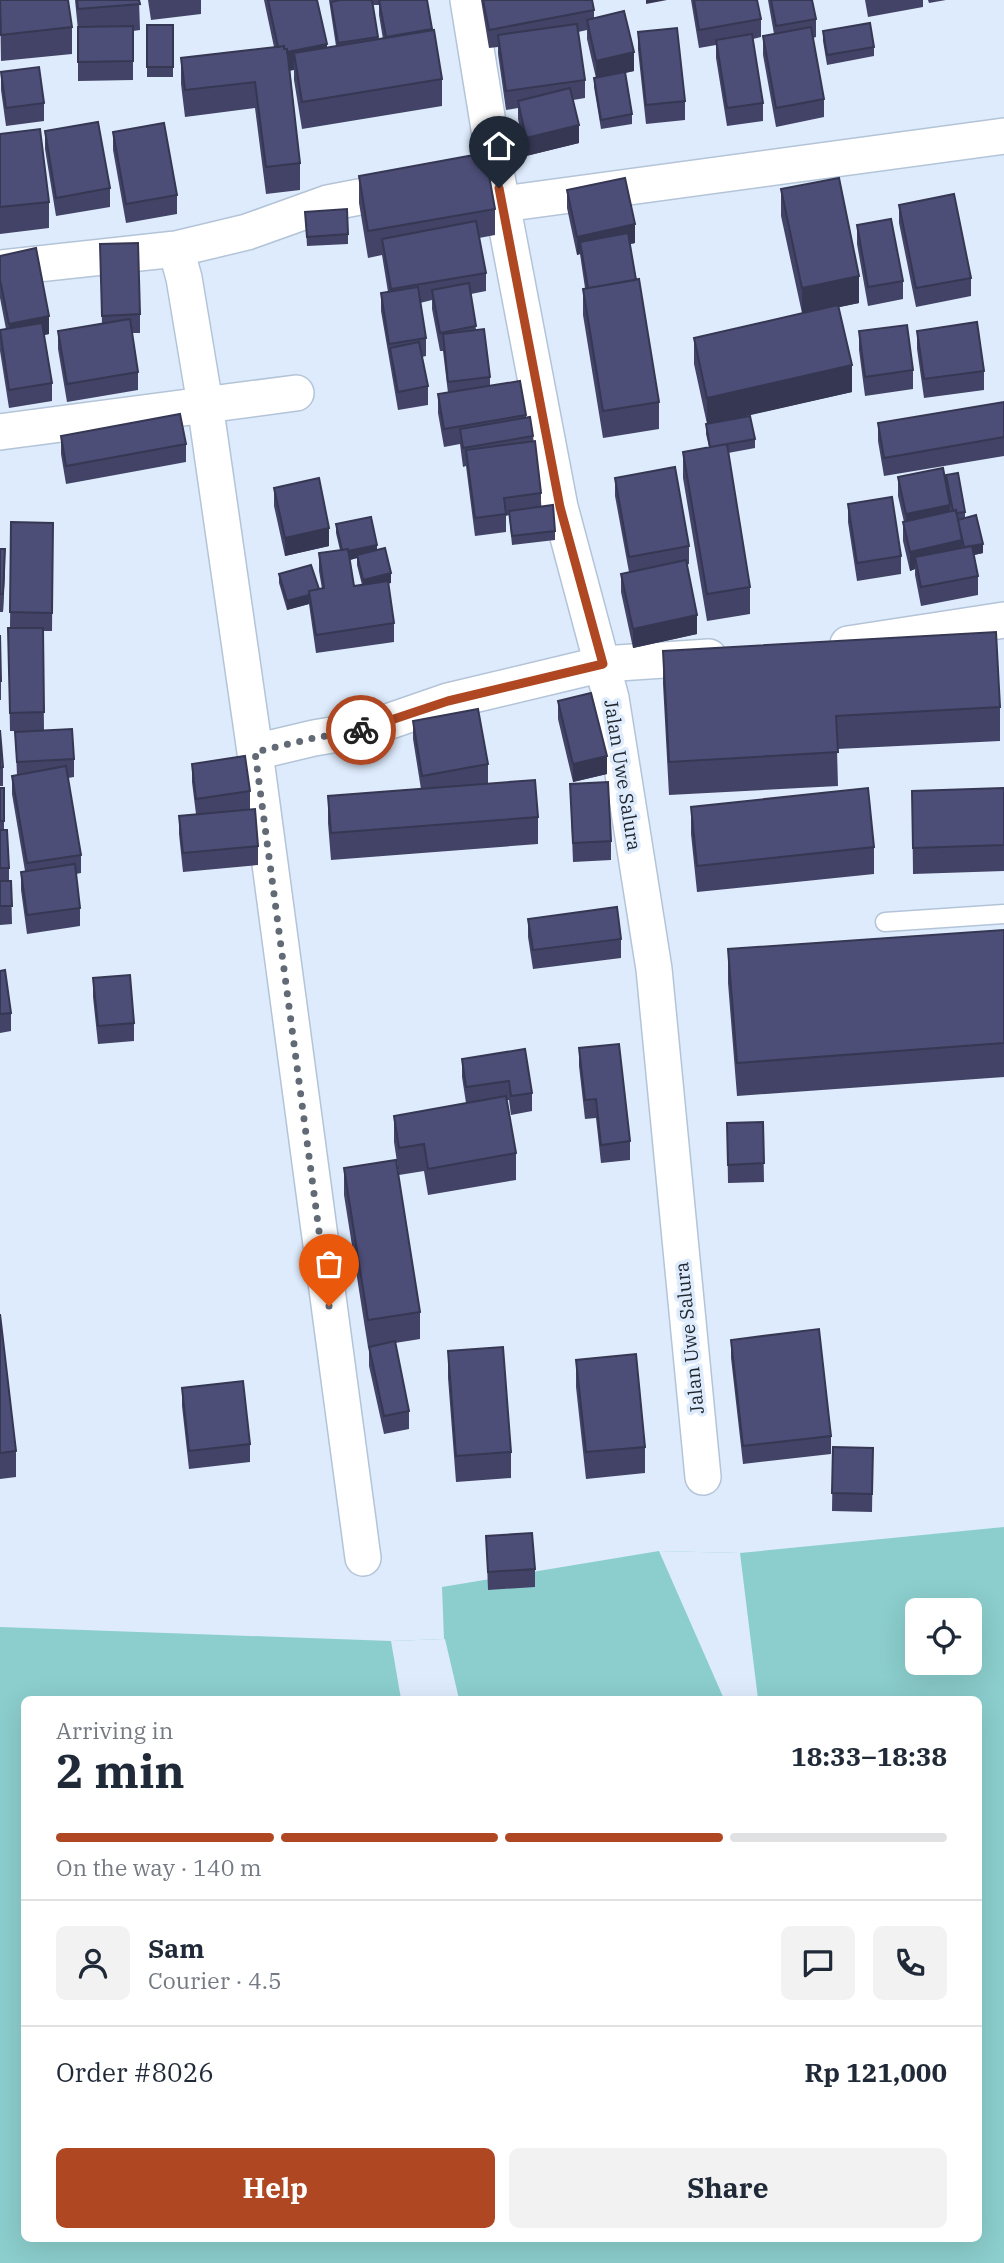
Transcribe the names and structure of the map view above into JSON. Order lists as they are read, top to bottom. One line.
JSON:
{"streets":{"street":["Jalan Uwe Salura"]},"page":{"heading":["2 min","Arriving in","18:33–18:38"],"panel":["Sam","Courier · 4.5","Order #8026","Rp 121,000"],"bar":"On the way · 140 m","buttons":["Help","Share"]}}
